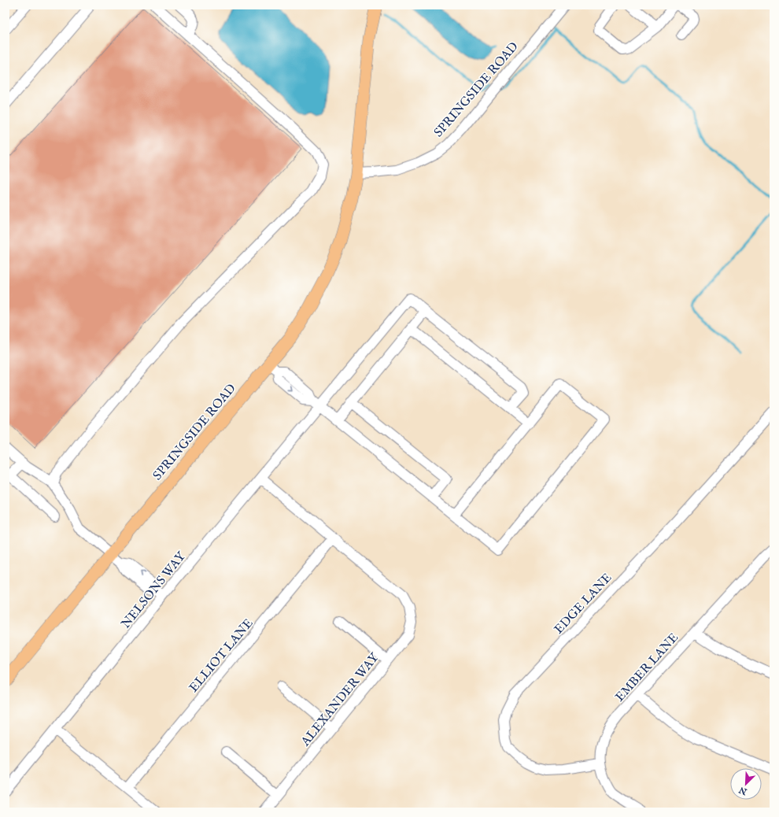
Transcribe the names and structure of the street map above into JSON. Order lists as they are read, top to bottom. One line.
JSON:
{"streets":{"main road":["SPRINGSIDE ROAD"],"street":["NELSONS WAY","EDGE LANE","ELLIOT LANE","EMBER LANE","ALEXANDER WAY"]},"crossings":[["EDGE LANE","EMBER LANE"],["ELLIOT LANE","ALEXANDER WAY"]],"north":"bottom left"}
